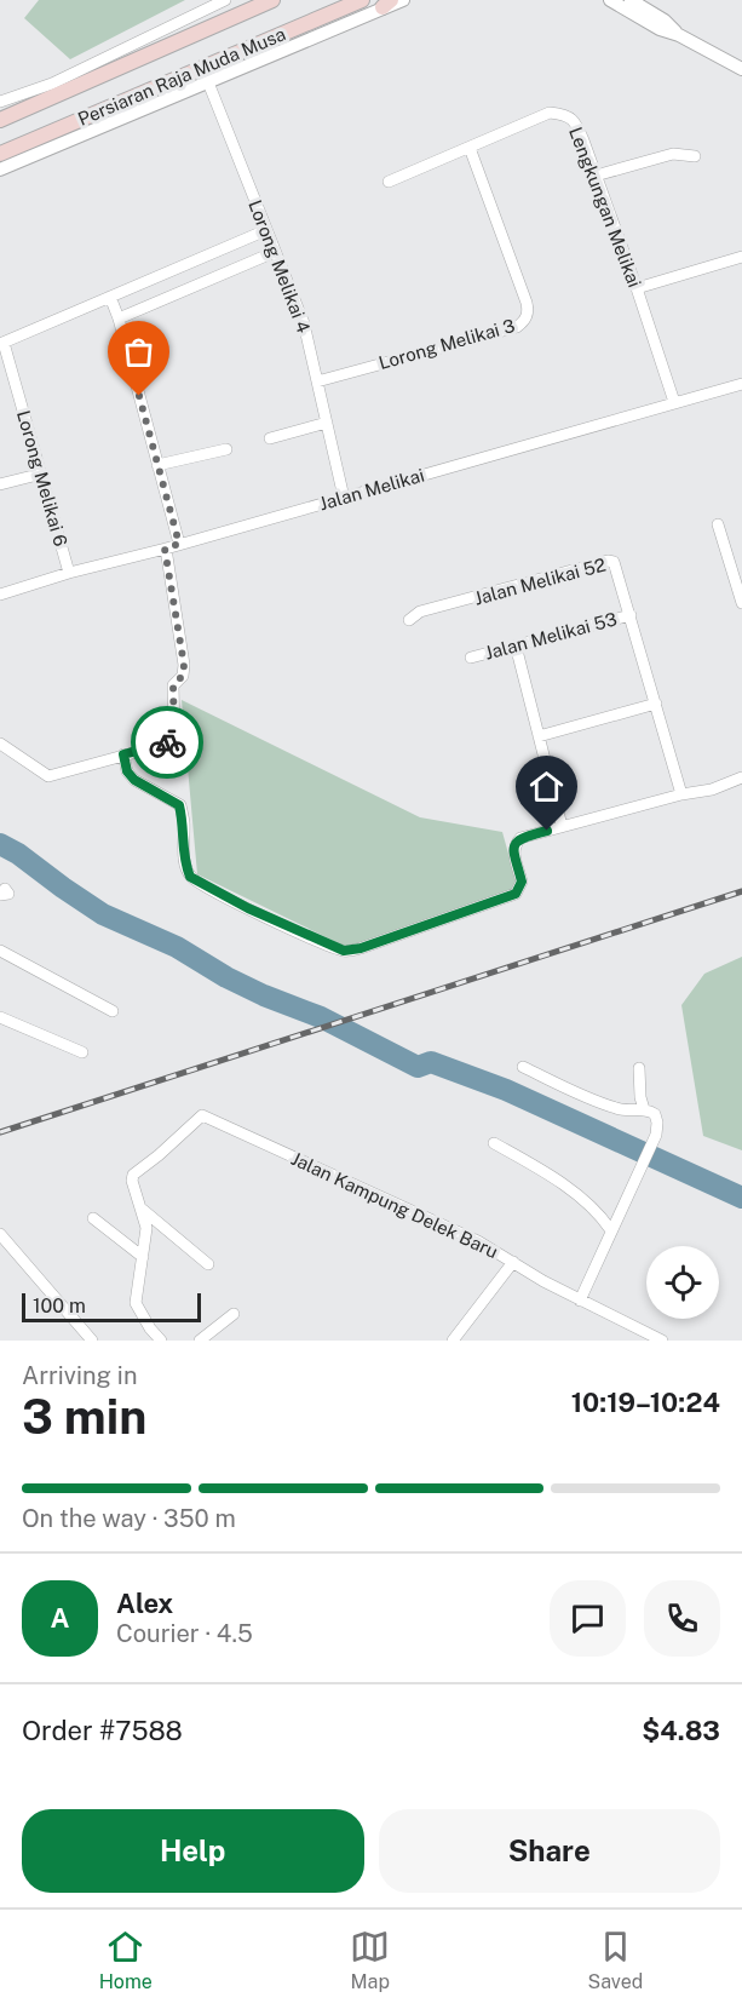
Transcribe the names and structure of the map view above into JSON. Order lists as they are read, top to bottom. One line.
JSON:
{"streets":{"main road":["Persiaran Raja Muda Musa"],"street":["Lengkungan Melikai","Lorong Melikai 4","Lorong Melikai 3","Lorong Melikai 6","Jalan Melikai","Jalan Melikai 52","Jalan Melikai 53","Jalan Kampung Delek Baru"]},"crossings":[["Lengkungan Melikai","Lorong Melikai 3"],["Lengkungan Melikai","Jalan Melikai"],["Lorong Melikai 4","Lorong Melikai 3"],["Lorong Melikai 4","Jalan Melikai"],["Lorong Melikai 6","Jalan Melikai"],["Jalan Melikai 52","Jalan Melikai 53"]],"scale_bar":"100 m","page":{"scale":"100 m","heading":["3 min","Arriving in","10:19–10:24"],"panel":["Alex","Courier · 4.5","Order #7588","$4.83"],"bar":"On the way · 350 m","round":"A","buttons":["Help","Share"],"tabs":["Home","Map","Saved"]}}
